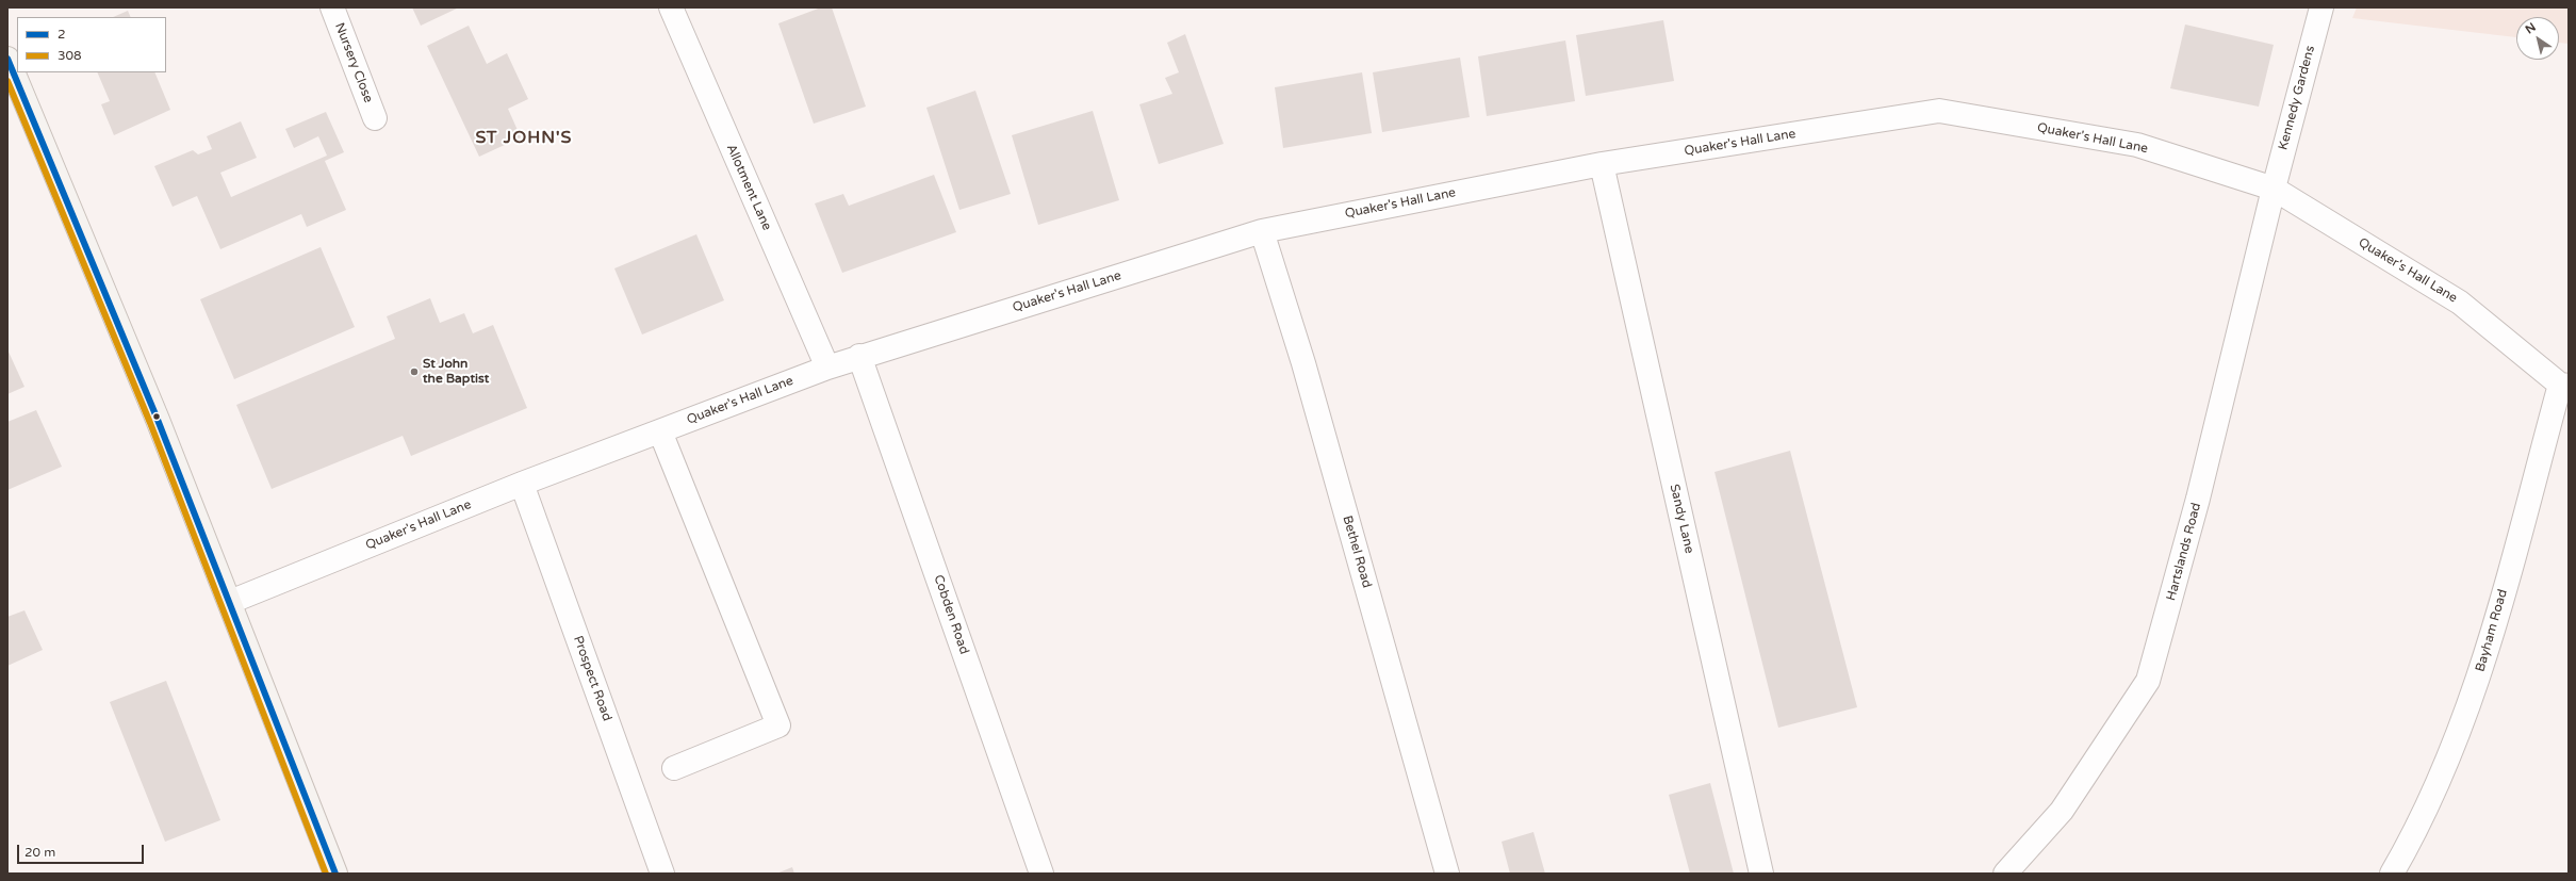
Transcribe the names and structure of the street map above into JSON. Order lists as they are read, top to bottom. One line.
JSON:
{"streets":{"street":["Nursery Close","Kennedy Gardens","Quaker's Hall Lane","Allotment Lane","Sandy Lane","Bethel Road","Hartslands Road","Cobden Road","Bayham Road","Prospect Road"]},"crossings":[["Kennedy Gardens","Quaker's Hall Lane"],["Kennedy Gardens","Hartslands Road"],["Quaker's Hall Lane","Allotment Lane"],["Quaker's Hall Lane","Sandy Lane"],["Quaker's Hall Lane","Bethel Road"],["Quaker's Hall Lane","Hartslands Road"],["Quaker's Hall Lane","Cobden Road"],["Quaker's Hall Lane","Bayham Road"],["Quaker's Hall Lane","Prospect Road"]],"districts":["ST JOHN'S"],"places":["St John the Baptist"],"lines":["transit line 2","transit line 308"],"legend":["2","308"],"scale_bar":"20 m","north":"top left"}
